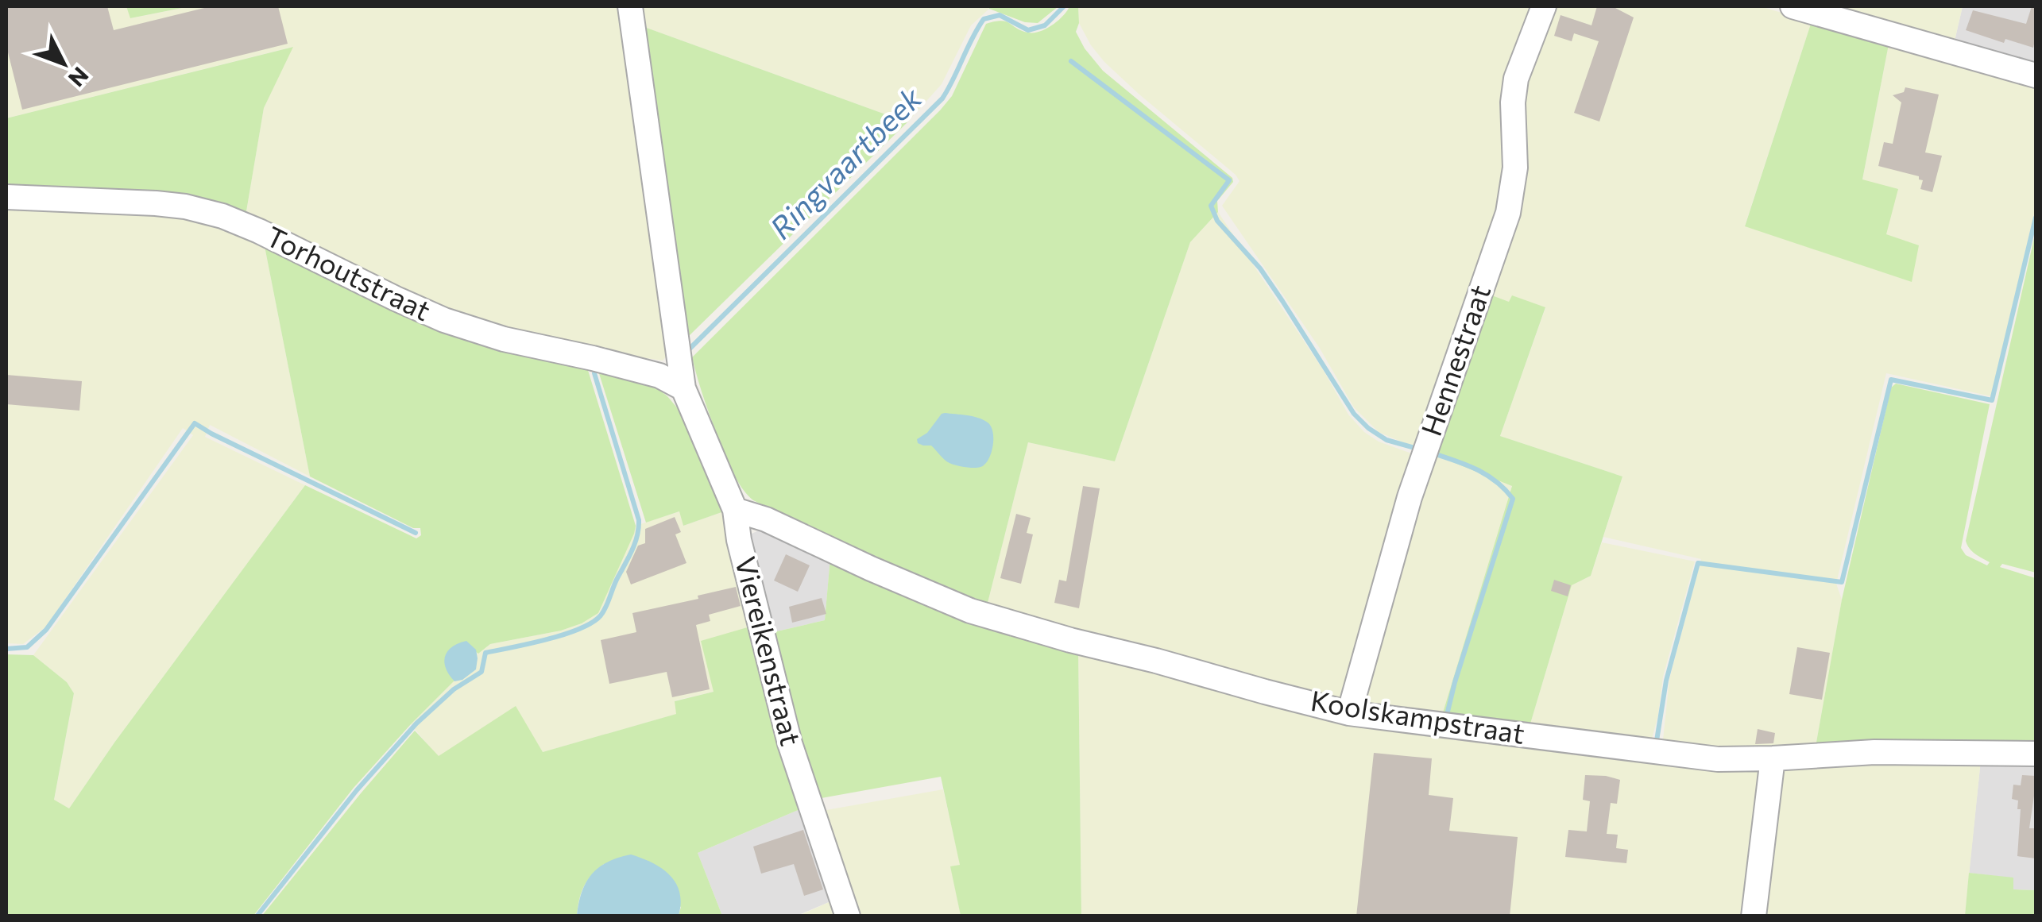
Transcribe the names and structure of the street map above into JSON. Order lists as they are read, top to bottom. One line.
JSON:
{"streets":{"street":["Torhoutstraat","Hennestraat","Viereikenstraat","Koolskampstraat"]},"crossings":[["Torhoutstraat","Viereikenstraat"],["Hennestraat","Koolskampstraat"],["Viereikenstraat","Koolskampstraat"]],"water":["Ringvaartbeek"],"north":"bottom right"}
